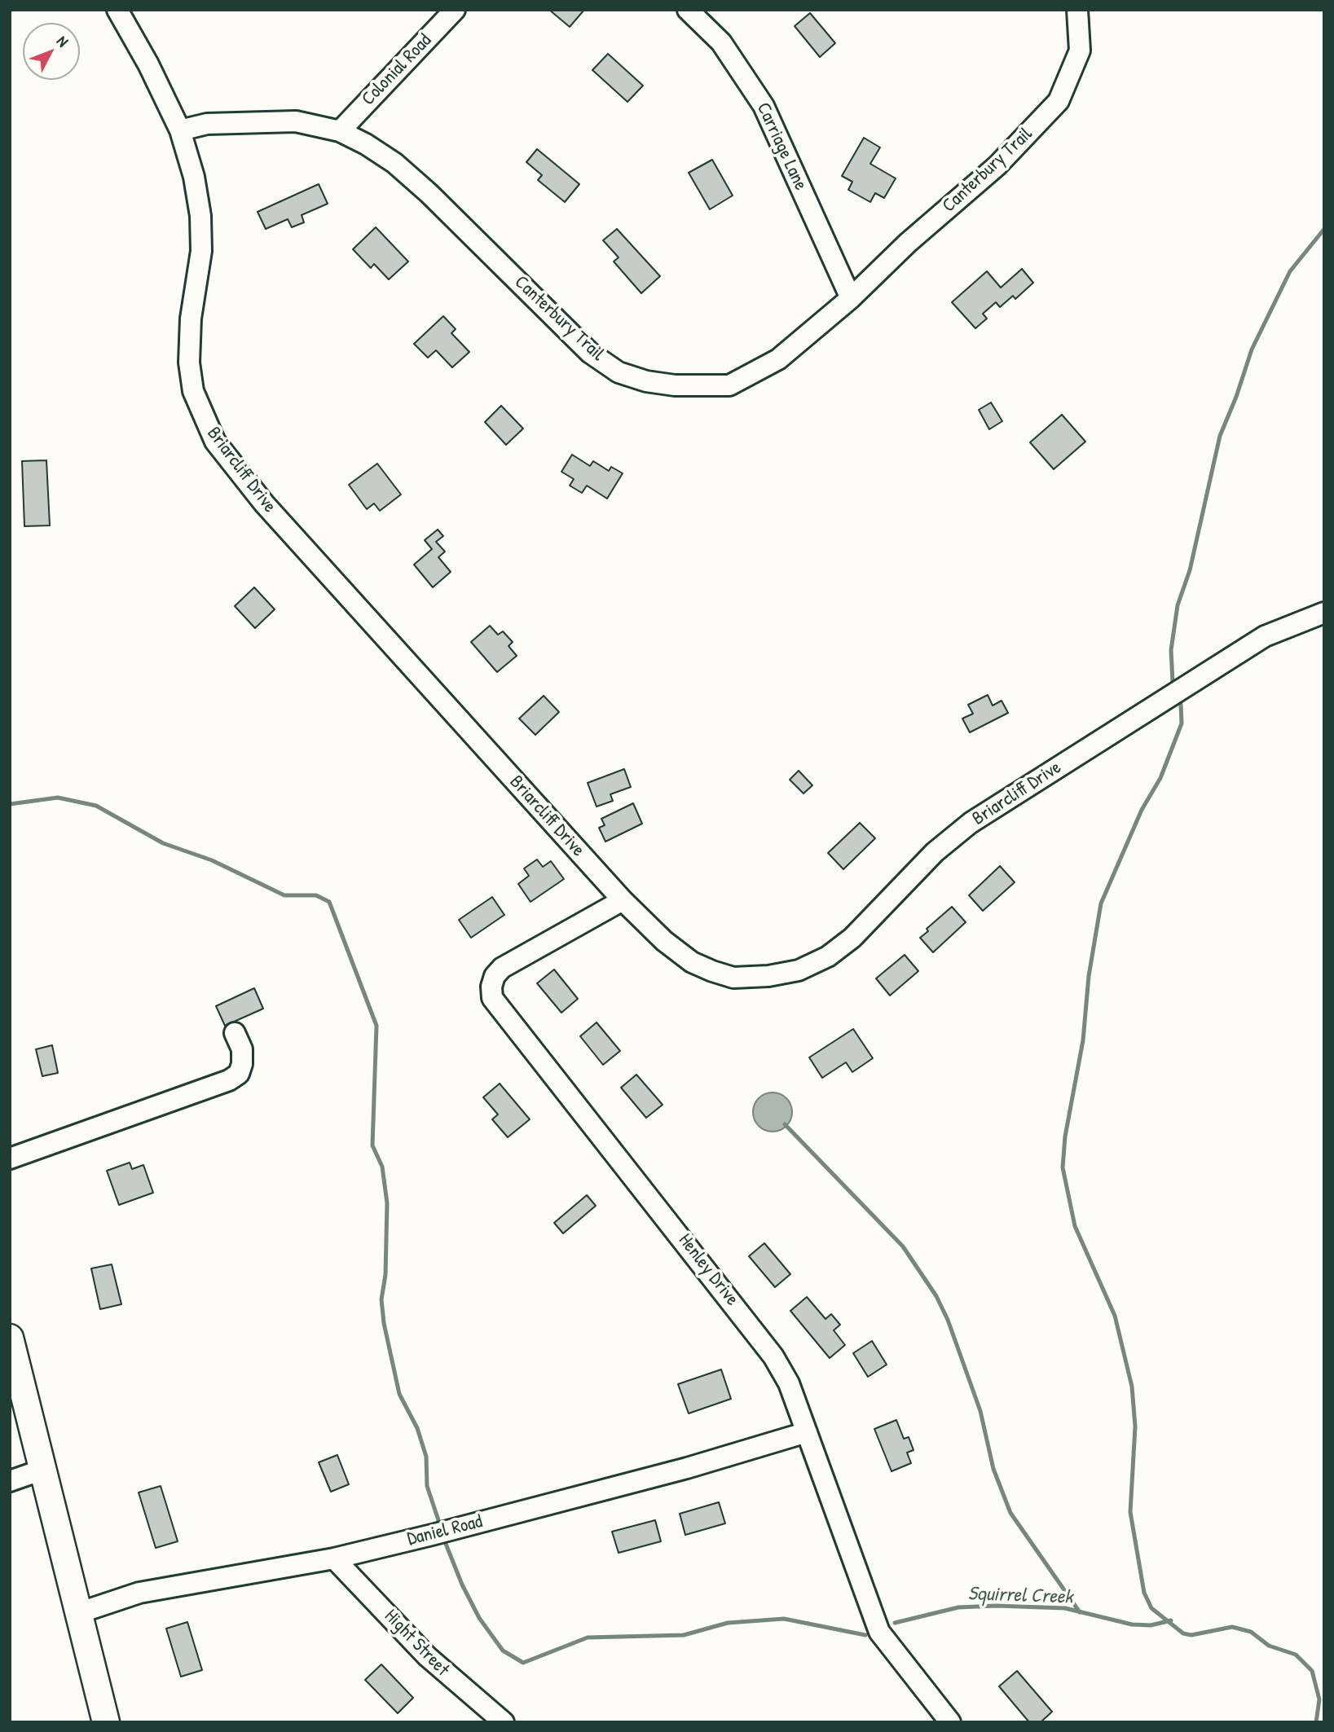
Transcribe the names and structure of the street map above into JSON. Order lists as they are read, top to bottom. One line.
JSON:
{"streets":{"street":["Colonial Road","Carriage Lane","Canterbury Trail","Briarcliff Drive","Henley Drive","Daniel Road","Hight Street"]},"crossings":[["Colonial Road","Canterbury Trail"],["Carriage Lane","Canterbury Trail"],["Canterbury Trail","Briarcliff Drive"],["Briarcliff Drive","Henley Drive"],["Henley Drive","Daniel Road"],["Daniel Road","Hight Street"]],"water":["Squirrel Creek"],"north":"top right"}
